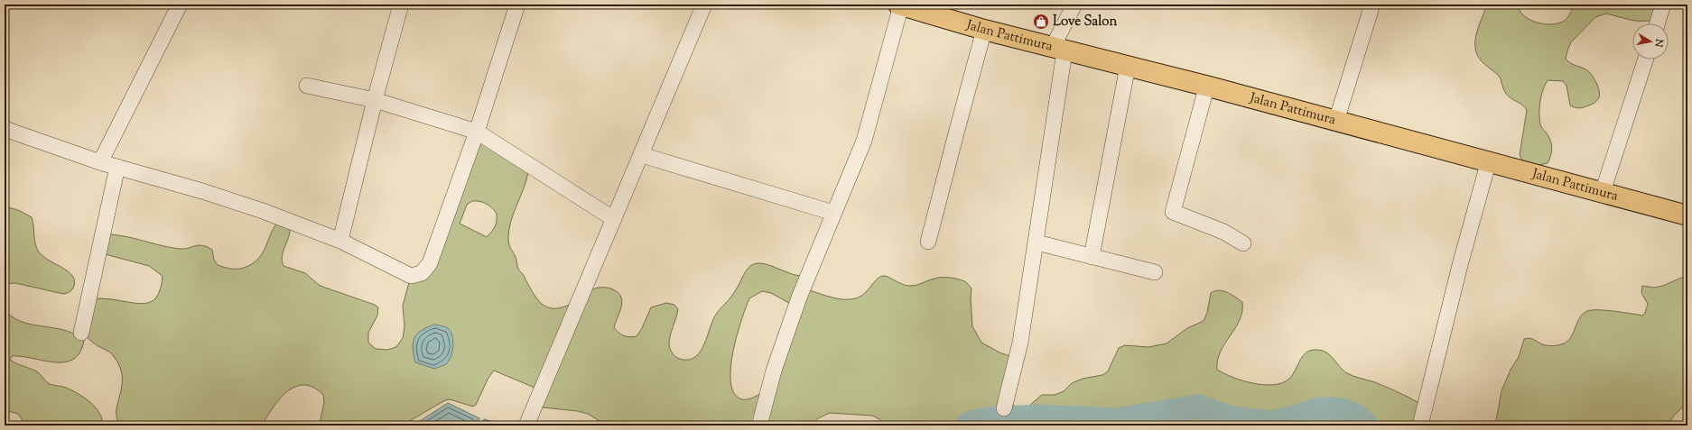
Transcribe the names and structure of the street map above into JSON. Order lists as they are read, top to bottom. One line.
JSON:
{"streets":{"main road":["Jalan Pattimura"]},"places":{"shop":["Love Salon"]},"north":"right"}
